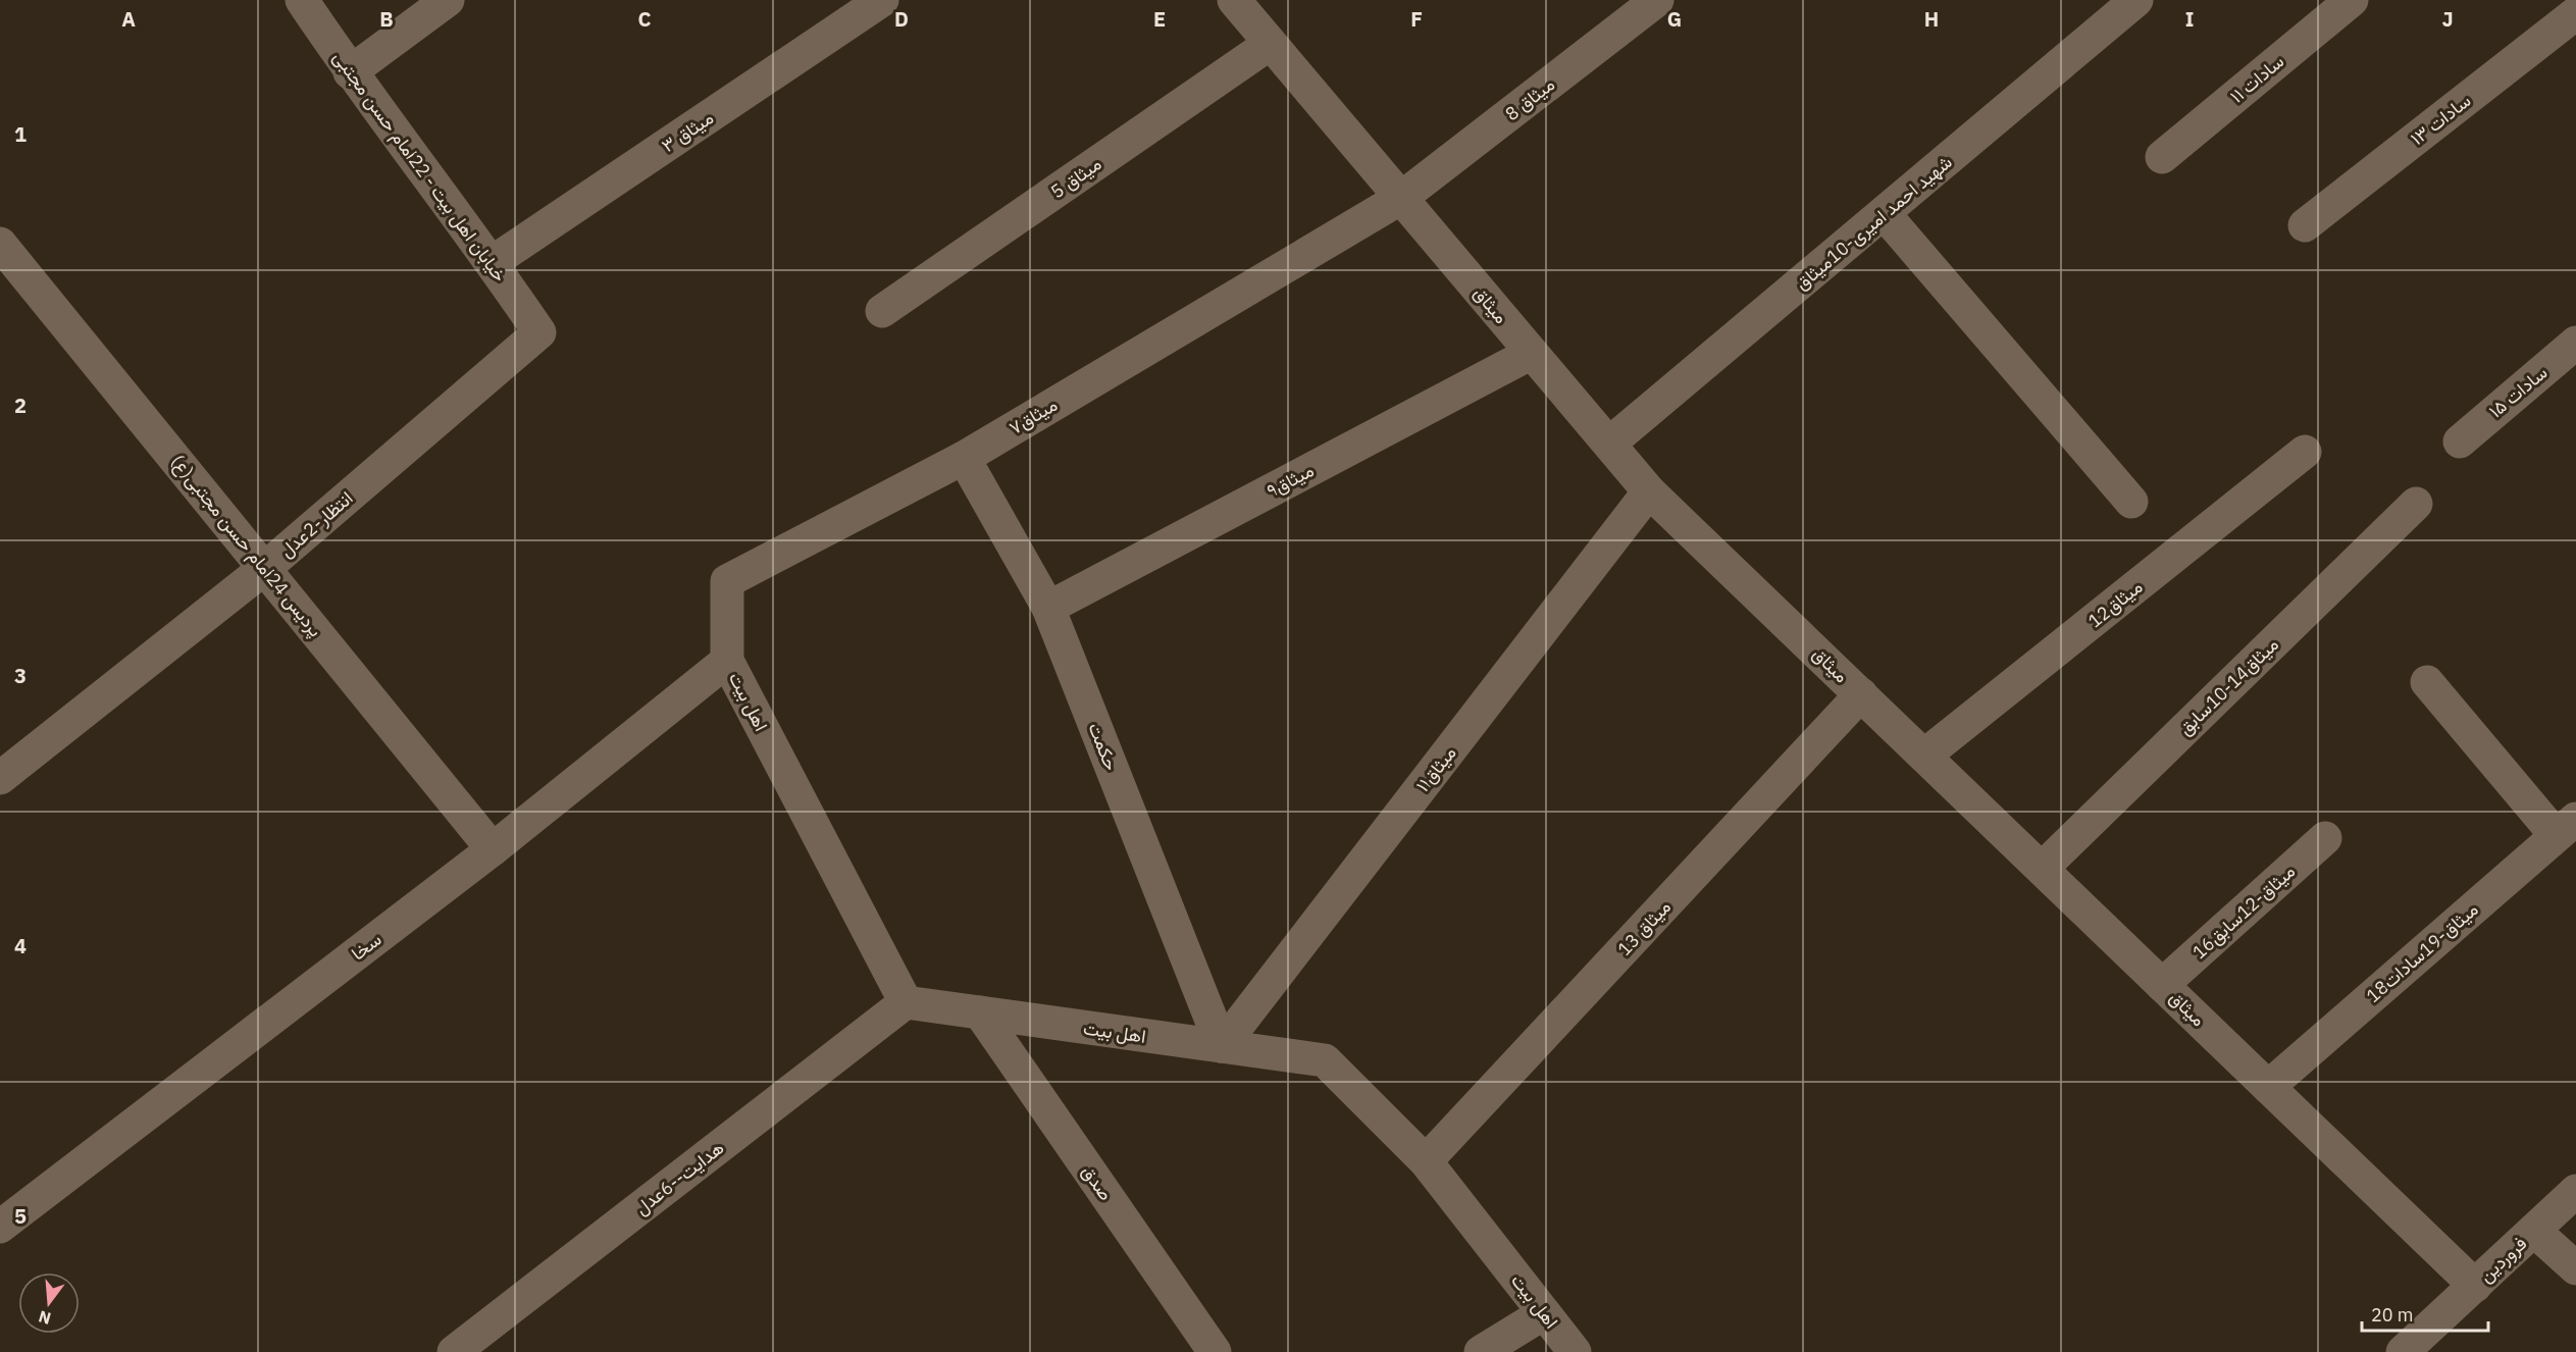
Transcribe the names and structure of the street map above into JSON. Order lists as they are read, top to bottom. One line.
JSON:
{"streets":{"street":["سادات ۱۱","میثاق 8","سادات ۱۳","میثاق ۳","خیابان اهل بیت - 22امام حسن مجتبی","میثاق 5","شهید احمد امیری-10میثاق","میثاق","سادات ۱۵","میثاق۷","میثاق۹","انتظار-2عدل","پردیس 24امام حسن مجتبی(ع)","12میثاق","میثاق14-10سابق","اهل بیت","حکمت","میثاق۱۱","16میثاق-12سابق","میثاق 13","سخا","18میثاق-19سادات","هدایت--6عدل","صدق","فروردین"]},"crossings":[["میثاق 8","میثاق"],["میثاق 8","میثاق۷"],["میثاق ۳","خیابان اهل بیت - 22امام حسن مجتبی"],["خیابان اهل بیت - 22امام حسن مجتبی","انتظار-2عدل"],["میثاق 5","میثاق"],["شهید احمد امیری-10میثاق","میثاق"],["میثاق","میثاق۷"],["میثاق","میثاق۹"],["میثاق","12میثاق"],["میثاق","میثاق14-10سابق"],["میثاق","میثاق۱۱"],["میثاق","16میثاق-12سابق"],["میثاق","میثاق 13"],["میثاق","18میثاق-19سادات"],["میثاق","فروردین"],["میثاق۷","اهل بیت"],["میثاق۷","حکمت"],["میثاق۷","سخا"],["میثاق۹","حکمت"],["انتظار-2عدل","پردیس 24امام حسن مجتبی(ع)"],["پردیس 24امام حسن مجتبی(ع)","سخا"],["اهل بیت","حکمت"],["اهل بیت","میثاق۱۱"],["اهل بیت","میثاق 13"],["اهل بیت","سخا"],["اهل بیت","هدایت--6عدل"],["اهل بیت","صدق"],["حکمت","میثاق۱۱"]],"scale_bar":"20 m","north":"bottom","grid":{"columns":["A","B","C","D","E","F","G","H","I","J"],"rows":["1","2","3","4","5"]}}
